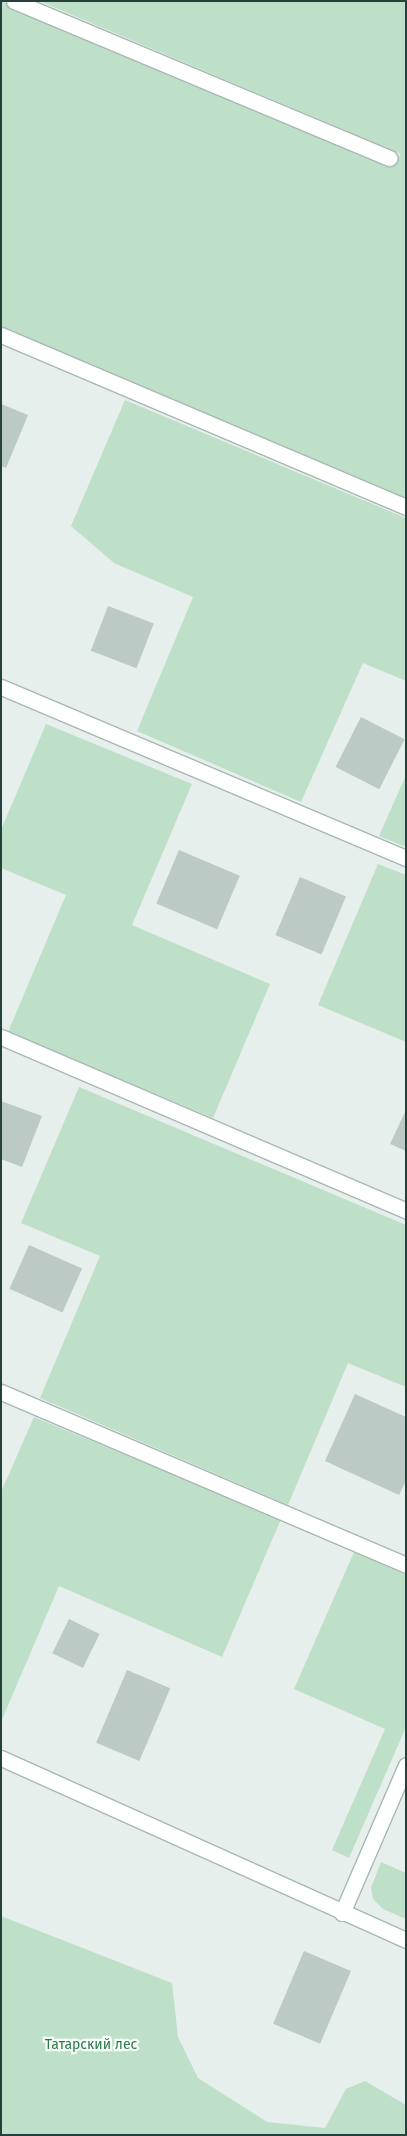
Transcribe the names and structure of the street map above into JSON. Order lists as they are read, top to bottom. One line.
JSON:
{"parks":["Татарский лес"]}
